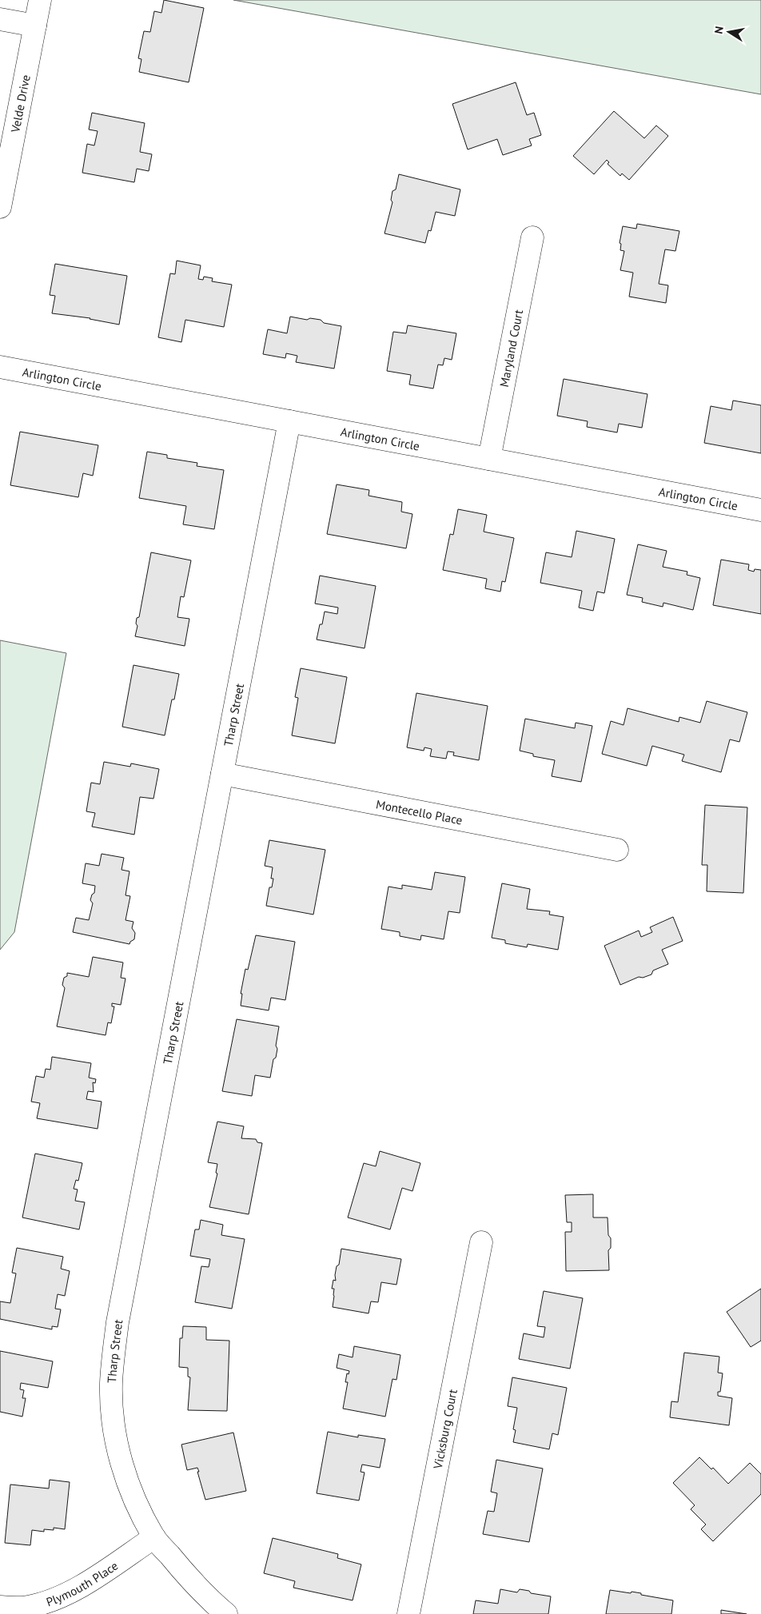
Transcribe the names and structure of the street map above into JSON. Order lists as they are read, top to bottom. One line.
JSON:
{"streets":{"street":["Velde Drive","Maryland Court","Arlington Circle","Tharp Street","Montecello Place","Vicksburg Court","Plymouth Place"]},"crossings":[["Maryland Court","Arlington Circle"],["Arlington Circle","Tharp Street"],["Tharp Street","Montecello Place"],["Tharp Street","Plymouth Place"]],"north":"left"}
